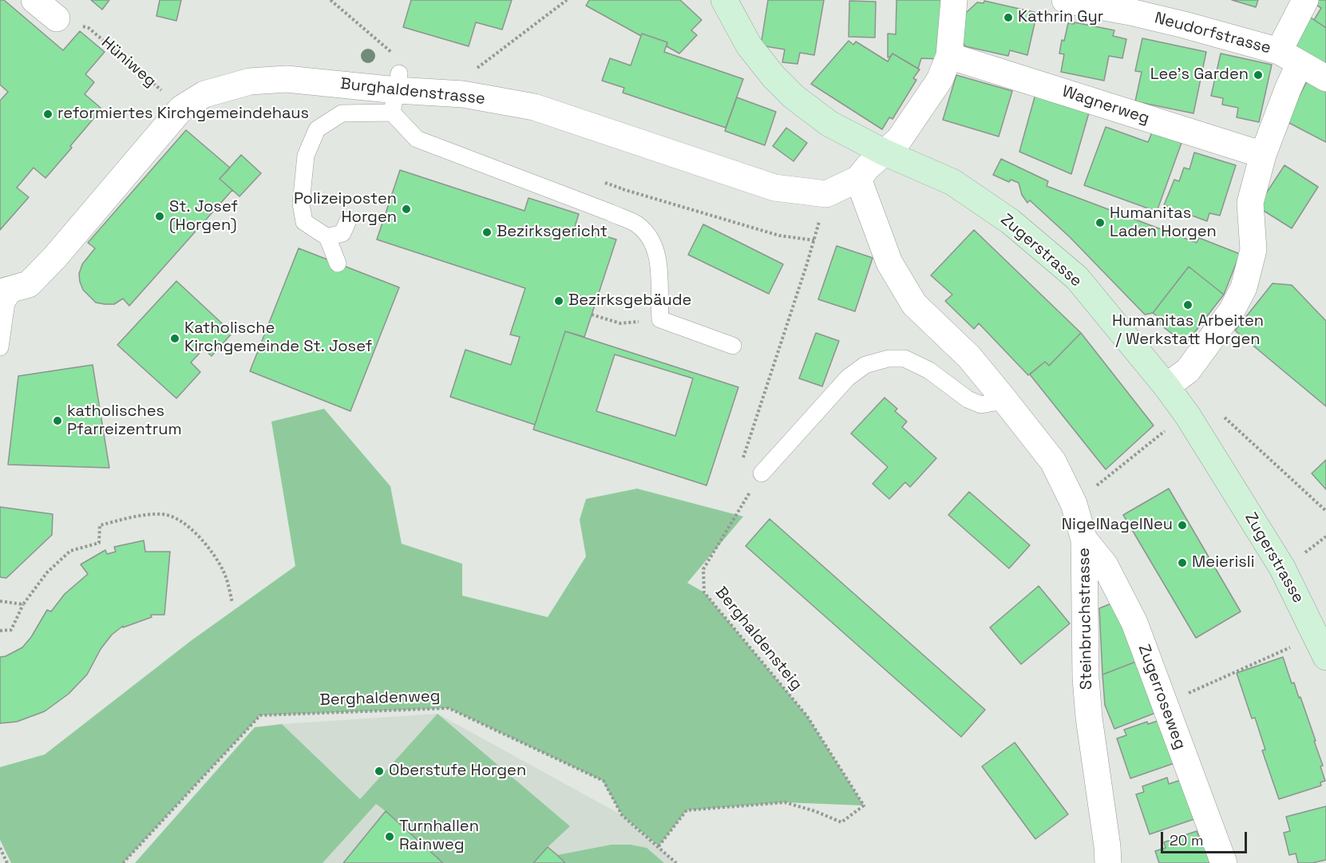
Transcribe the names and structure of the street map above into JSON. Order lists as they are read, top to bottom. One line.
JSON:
{"streets":{"main road":["Zugerstrasse"],"street":["Neudorfstrasse","Burghaldenstrasse","Wagnerweg","Steinbruchstrasse","Zugerroseweg"],"path":["Hüniweg","Berghaldensteig","Berghaldenweg"]},"crossings":[["Burghaldenstrasse","Wagnerweg"],["Burghaldenstrasse","Zugerstrasse"],["Burghaldenstrasse","Steinbruchstrasse"],["Steinbruchstrasse","Zugerroseweg"],["Berghaldensteig","Berghaldenweg"]],"places":["Kathrin Gyr","Lee's Garden","reformiertes Kirchgemeindehaus","Polizeiposten Horgen","St. Josef (Horgen)","Humanitas Laden Horgen","Bezirksgericht","Bezirksgebäude","Humanitas Arbeiten / Werkstatt Horgen","Katholische Kirchgemeinde St. Josef","katholisches Pfarreizentrum","NigelNagelNeu","Meierisli","Oberstufe Horgen","Turnhallen Rainweg"],"scale_bar":"20 m"}
